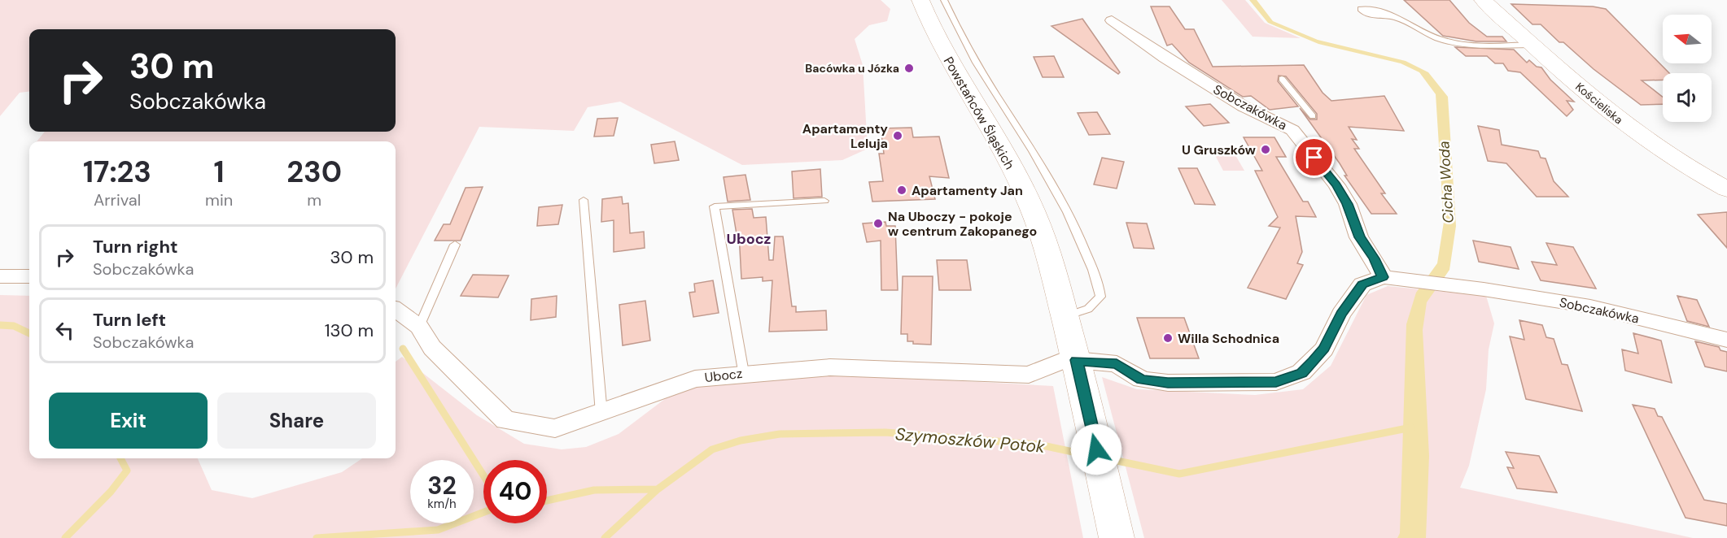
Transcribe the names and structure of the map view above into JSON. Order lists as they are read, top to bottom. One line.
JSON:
{"streets":{"street":["Kościeliska","Sobczakówka","Powstańców Śląskich","Ubocz"]},"crossings":[["Powstańców Śląskich","Ubocz"]],"districts":["Ubocz"],"water":["Cicha Woda","Szymoszków Potok"],"places":["Bacówka u Józka","Apartamenty Leluja","U Gruszków","Apartamenty Jan","Na Uboczy - pokoje w centrum Zakopanego","Willa Schodnica"],"north":"left","page":{"turn":["30 m","Sobczakówka"],"eta":["17:23","Arrival","1","min","230","m"],"list":[{"name":"Turn right","note":"Sobczakówka","value":"30 m"},{"name":"Turn left","note":"Sobczakówka","value":"130 m"}],"buttons":["Exit","Share"],"speed":"32 km/h","limit":"40"}}
